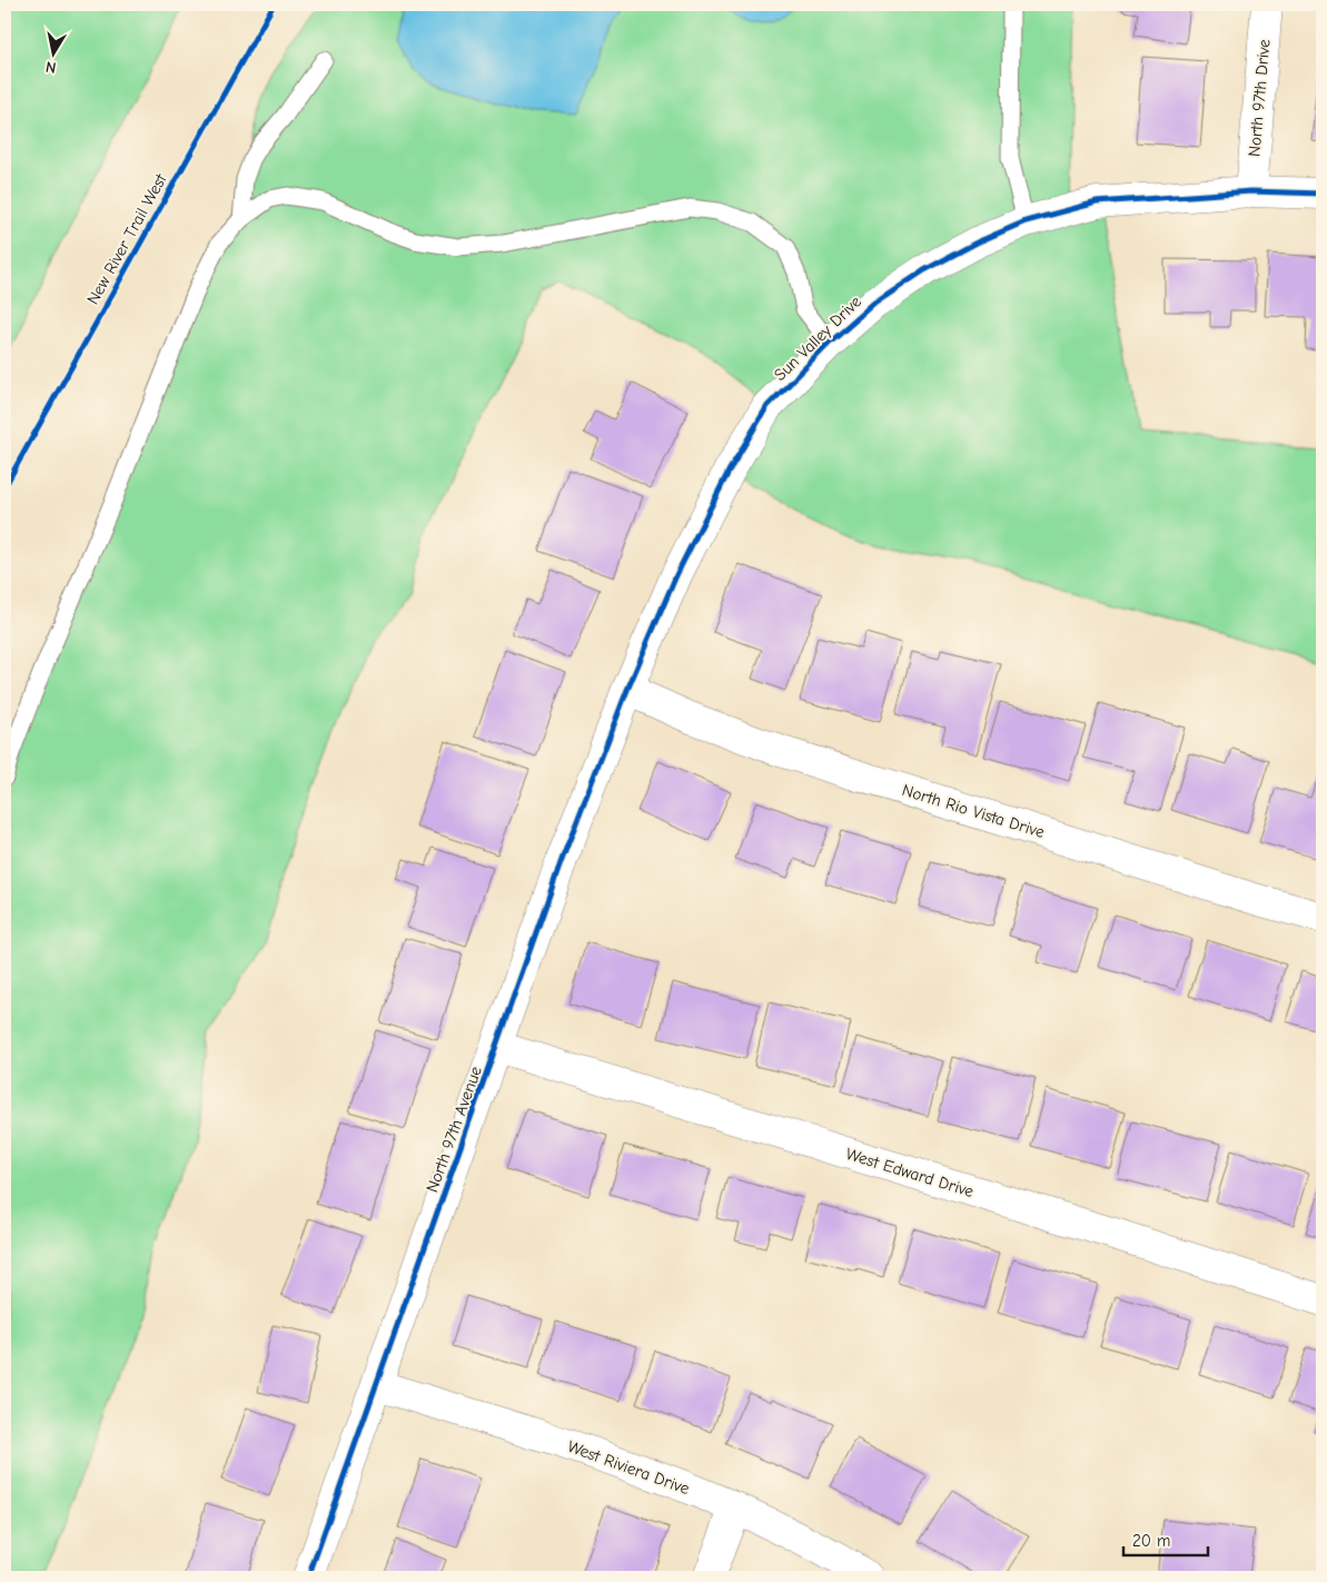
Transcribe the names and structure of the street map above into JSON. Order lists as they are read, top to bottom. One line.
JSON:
{"streets":{"street":["North 97th Drive","Sun Valley Drive","North Rio Vista Drive","North 97th Avenue","West Edward Drive","West Riviera Drive"],"cycle path":["New River Trail West"]},"crossings":[["North 97th Drive","Sun Valley Drive"],["Sun Valley Drive","North Rio Vista Drive"],["Sun Valley Drive","North 97th Avenue"],["North Rio Vista Drive","North 97th Avenue"],["North 97th Avenue","West Edward Drive"],["North 97th Avenue","West Riviera Drive"]],"scale_bar":"20 m","north":"bottom"}
